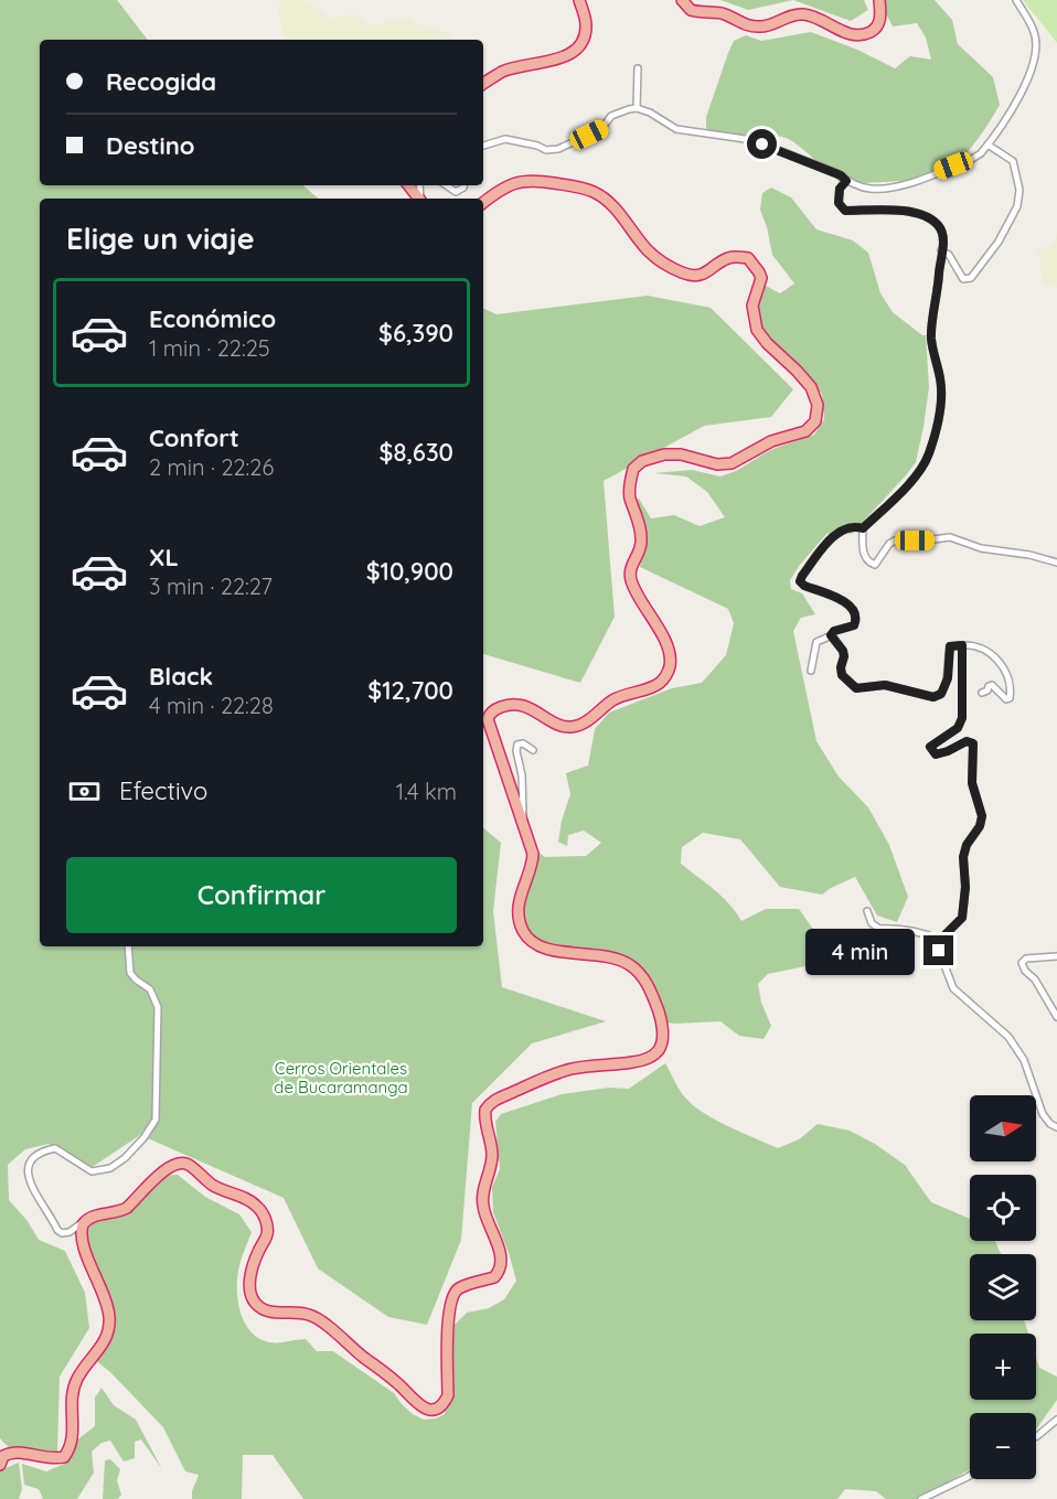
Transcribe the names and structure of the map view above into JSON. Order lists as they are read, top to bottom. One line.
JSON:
{"parks":["Cerros Orientales de Bucaramanga"],"north":"right","page":{"banner":["Recogida","Destino"],"heading":"Elige un viaje","list":[{"name":"Económico","note":"1 min · 22:25","value":"$6,390"},{"name":"Confort","note":"2 min · 22:26","value":"$8,630"},{"name":"XL","note":"3 min · 22:27","value":"$10,900"},{"name":"Black","note":"4 min · 22:28","value":"$12,700"}],"pay":["Efectivo","1.4 km"],"buttons":"Confirmar","bubble":"4 min","map_buttons":["+","−"]}}
